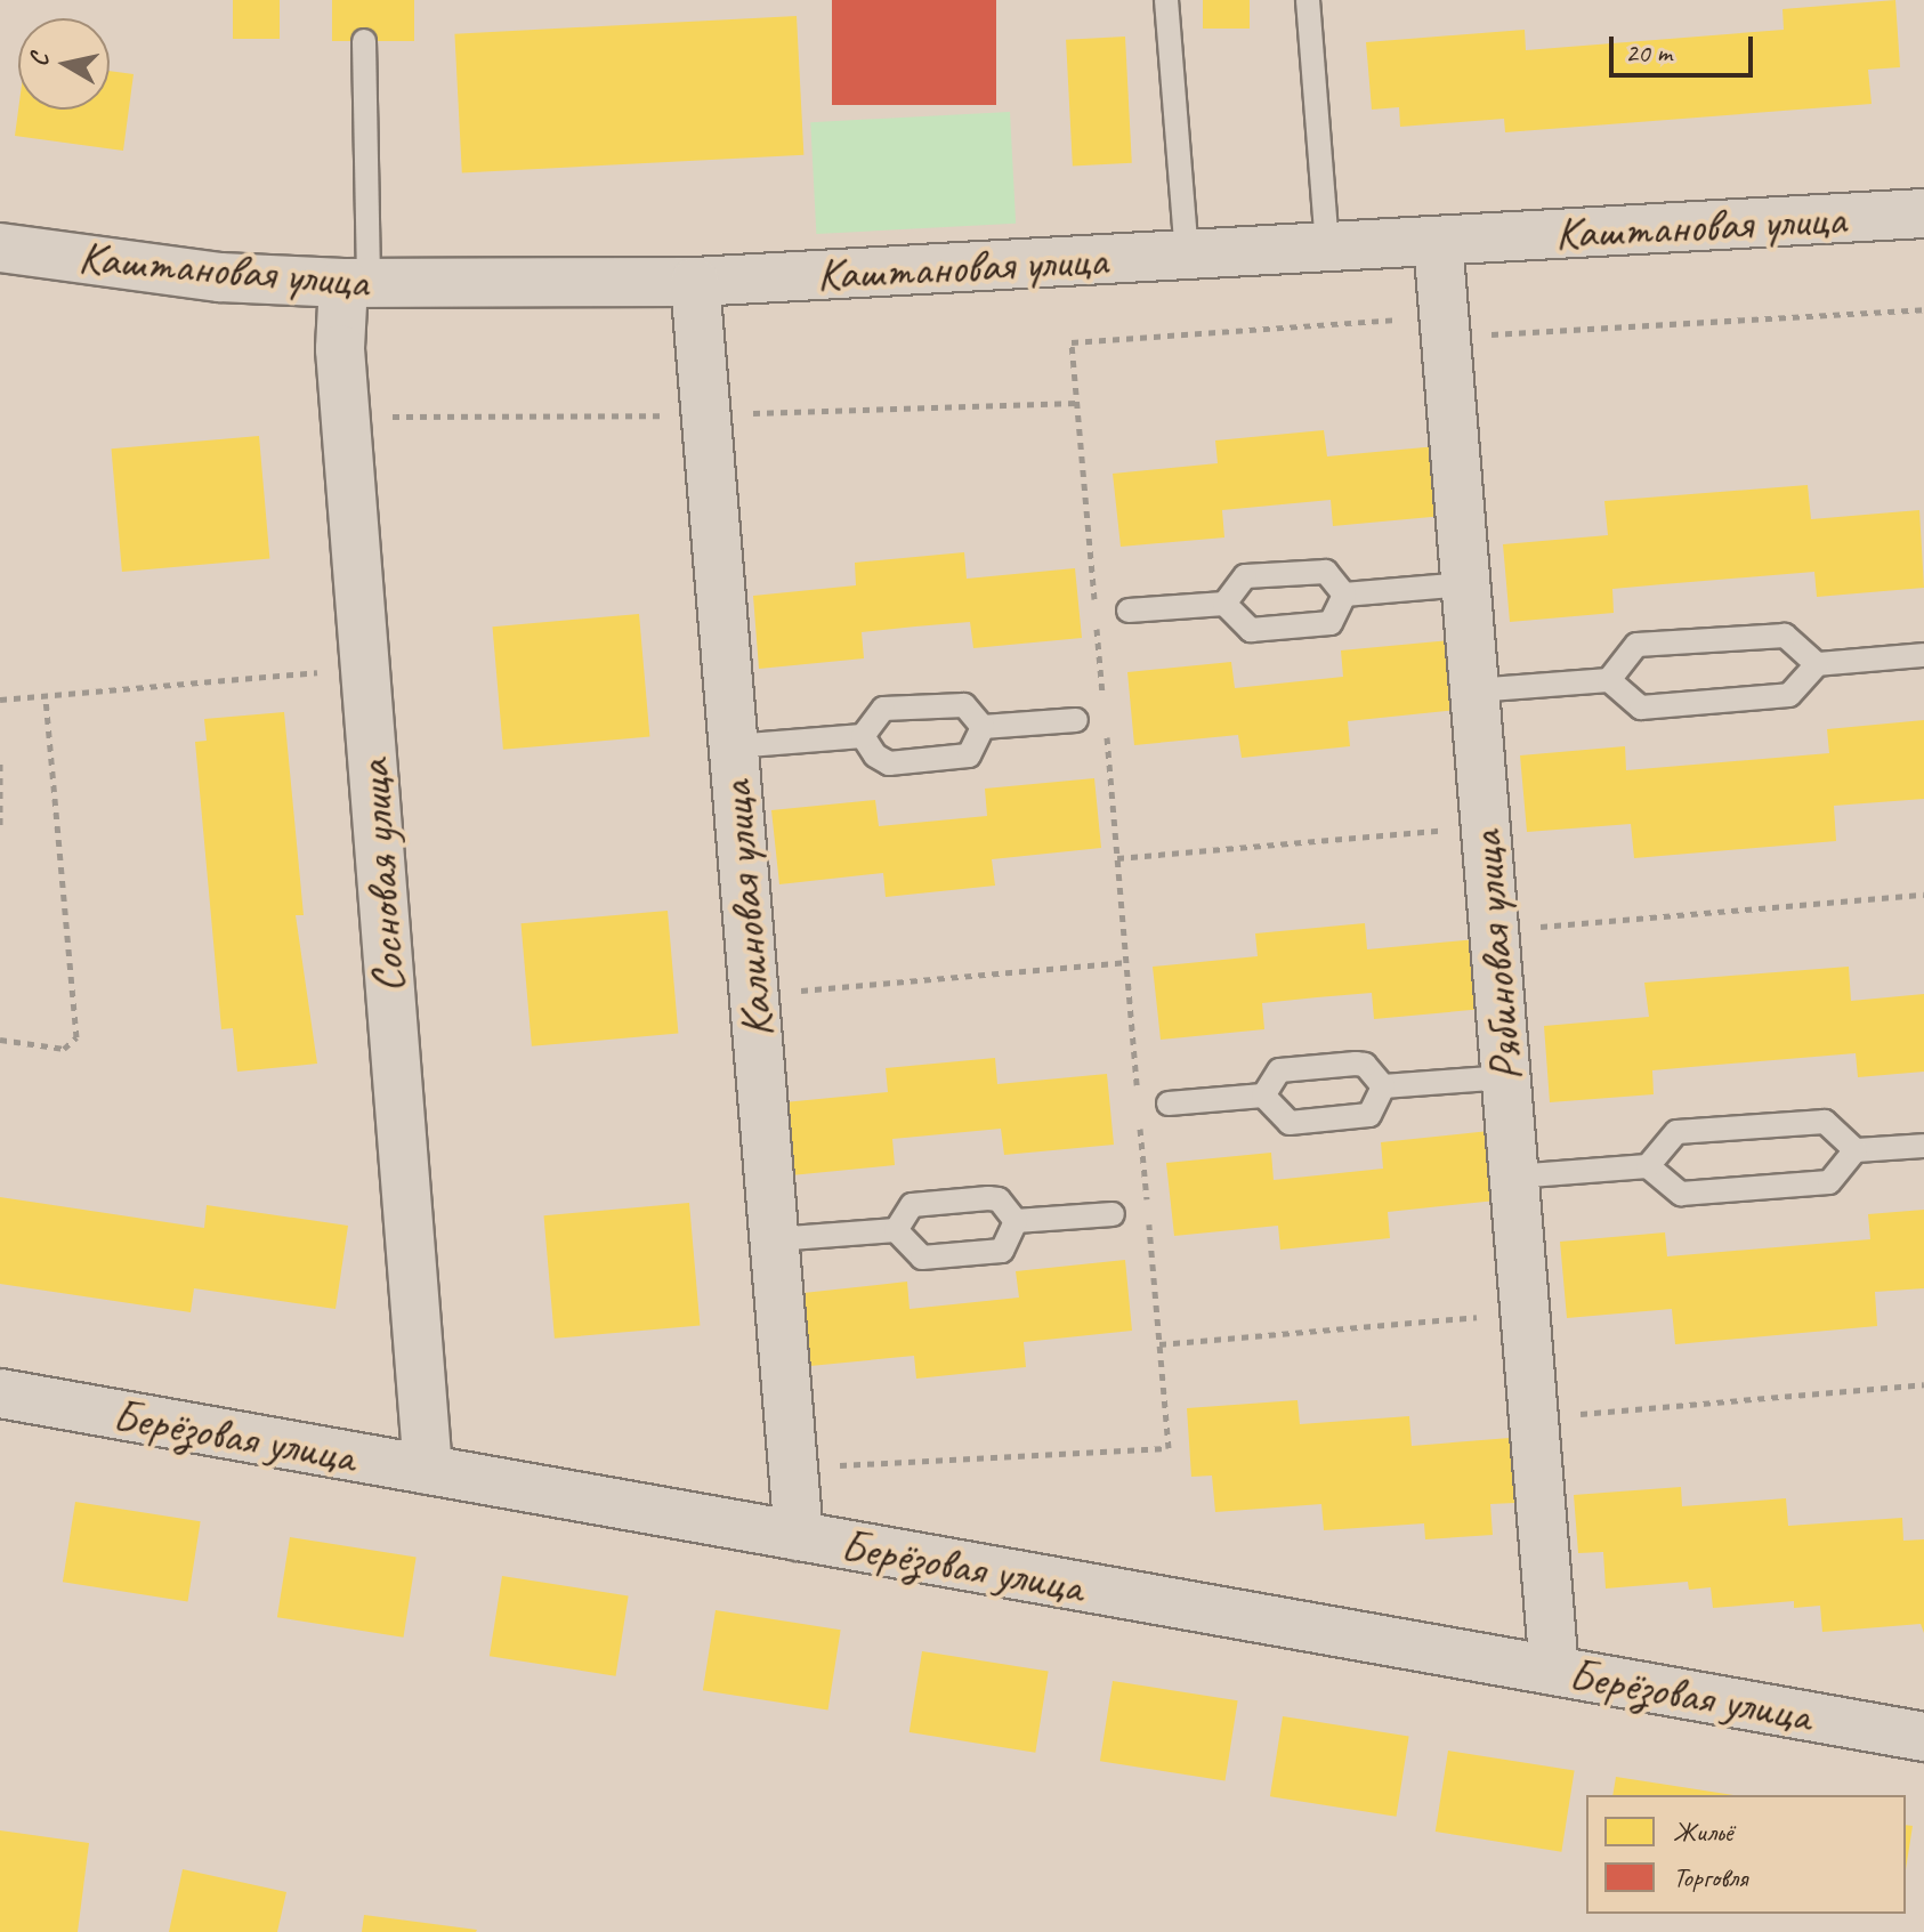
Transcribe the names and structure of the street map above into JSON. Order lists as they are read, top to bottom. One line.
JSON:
{"streets":{"street":["Каштановая улица","Сосновая улица","Калиновая улица","Рябиновая улица","Берёзовая улица"]},"crossings":[["Каштановая улица","Сосновая улица"],["Каштановая улица","Калиновая улица"],["Каштановая улица","Рябиновая улица"],["Сосновая улица","Берёзовая улица"],["Калиновая улица","Берёзовая улица"],["Рябиновая улица","Берёзовая улица"]],"legend":["Жильё","Торговля"],"scale_bar":"20 m","north":"left"}
